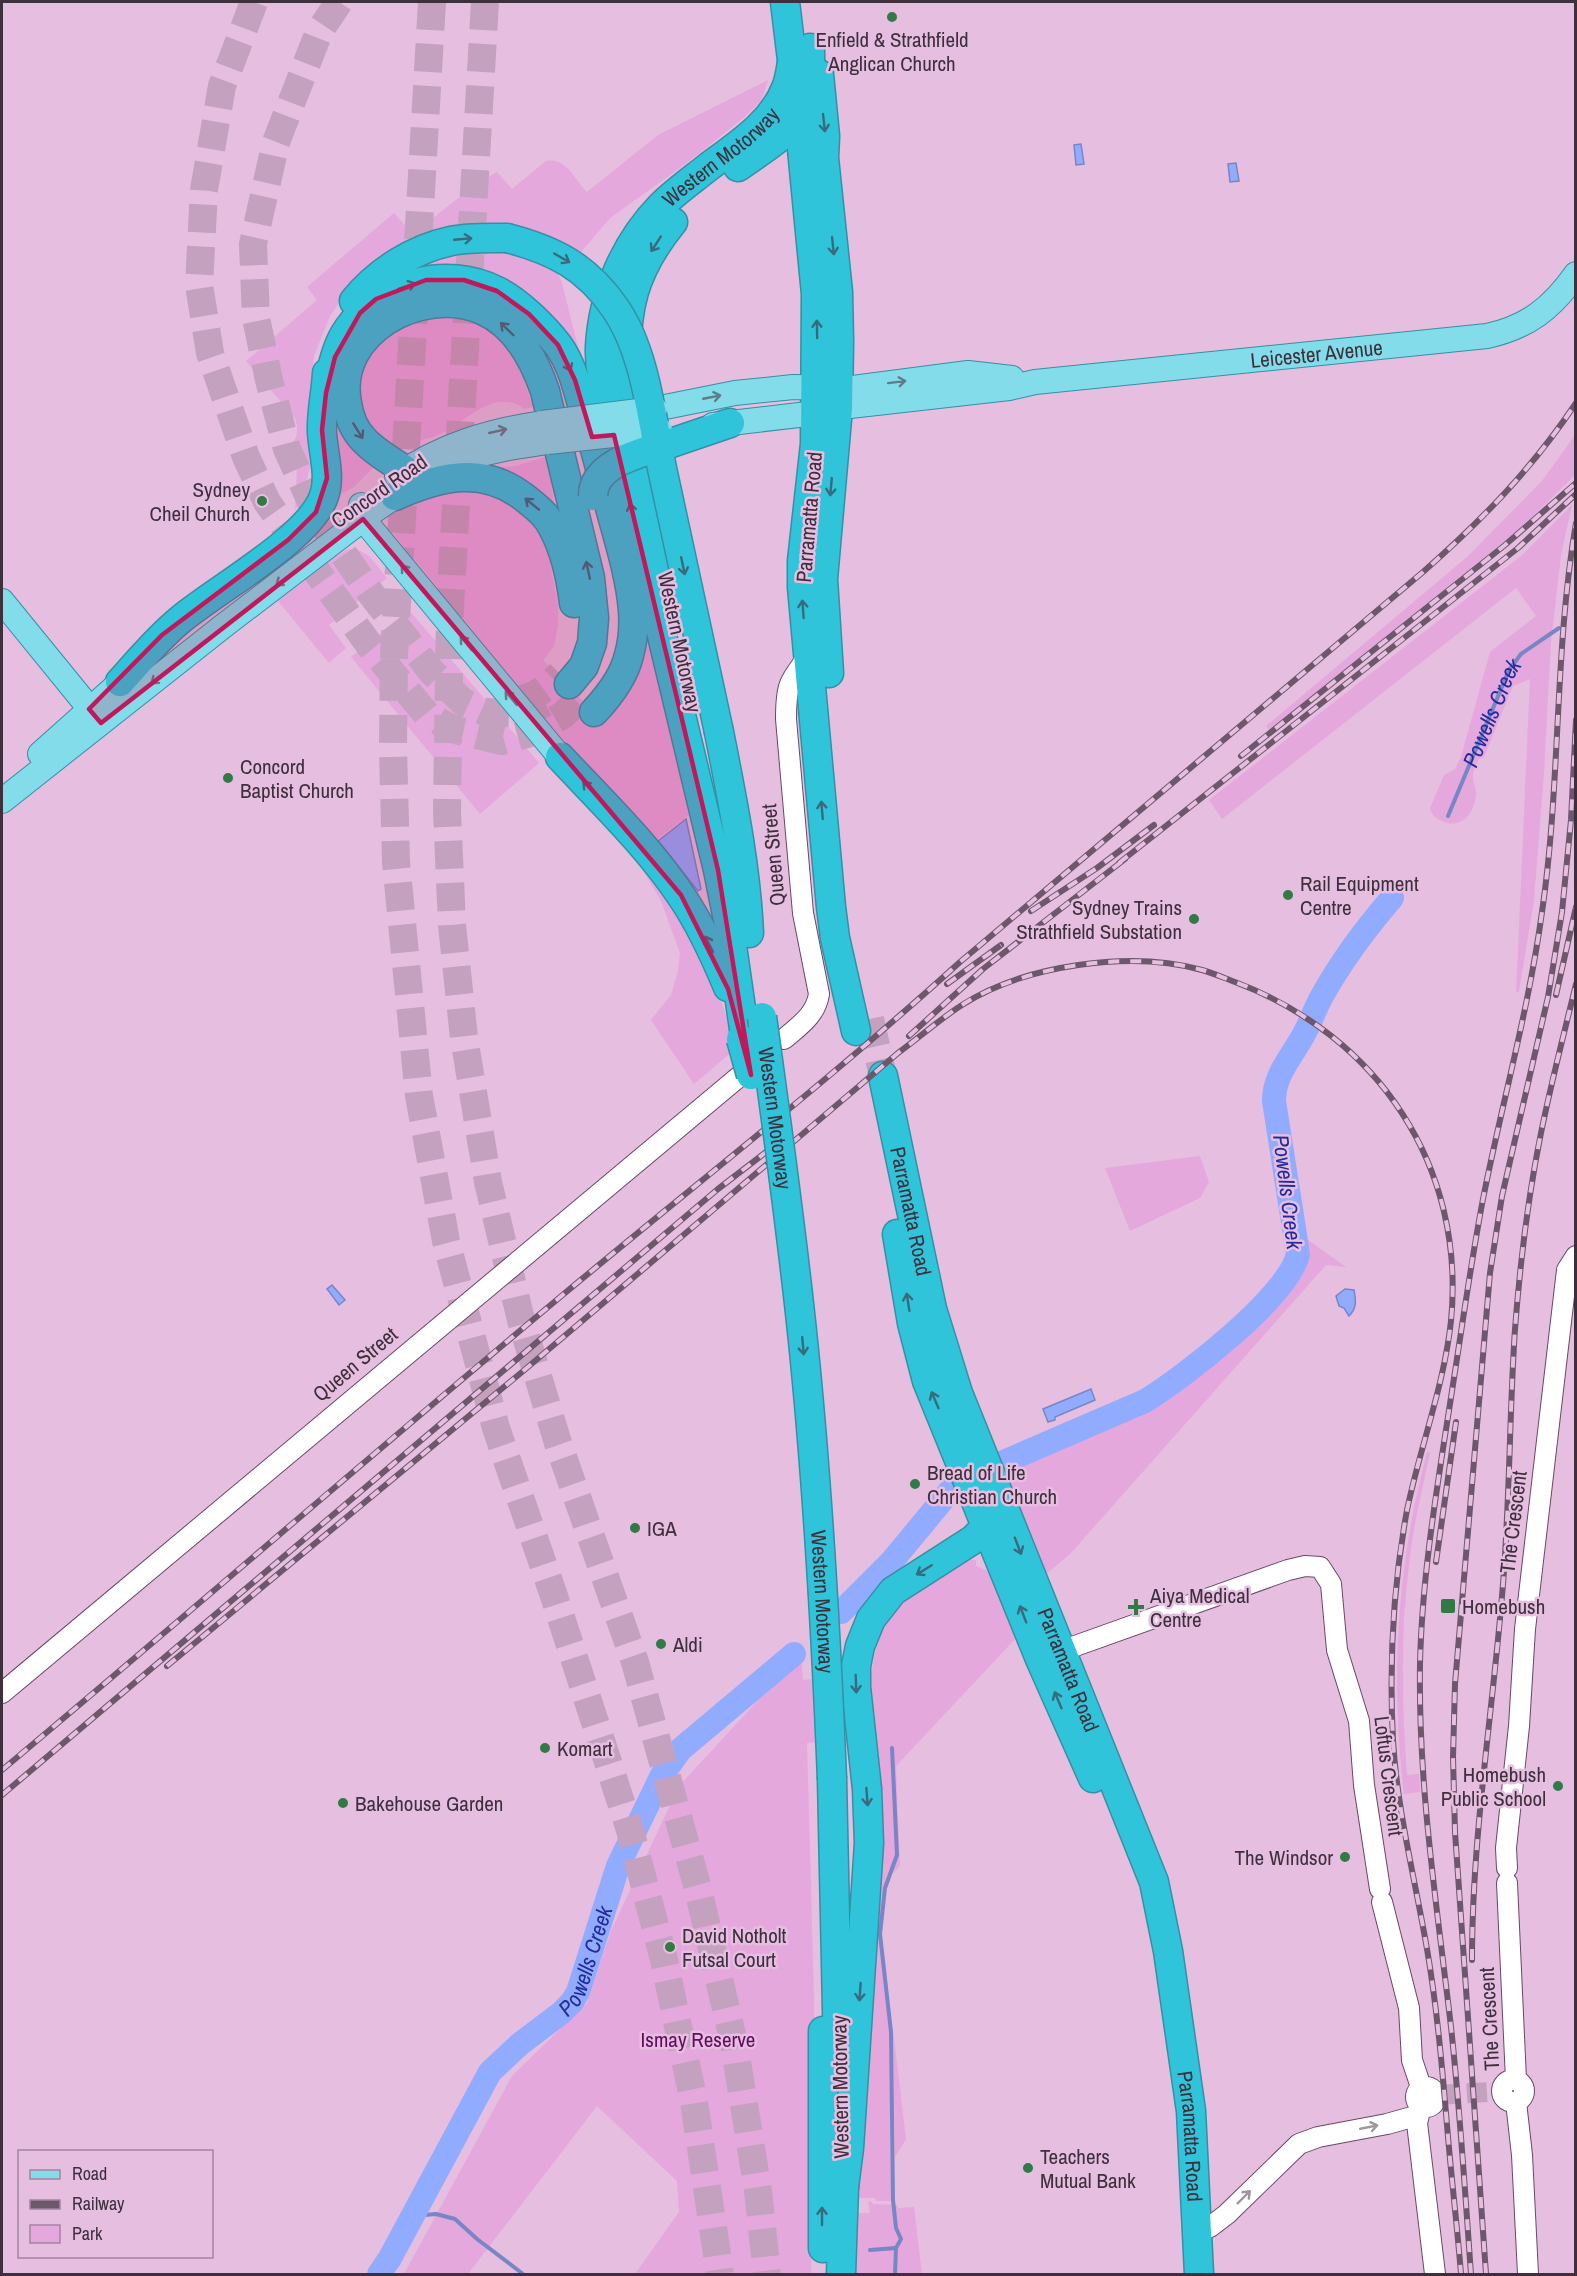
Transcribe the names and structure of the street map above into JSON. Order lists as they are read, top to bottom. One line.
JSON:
{"streets":{"highway":["Western Motorway","Parramatta Road"],"main road":["Leicester Avenue","Concord Road"],"street":["Queen Street","The Crescent","Loftus Crescent"]},"crossings":[["Western Motorway","Parramatta Road"],["Western Motorway","Queen Street"],["Leicester Avenue","Concord Road"],["Leicester Avenue","Parramatta Road"],["Concord Road","Parramatta Road"],["Parramatta Road","Queen Street"],["Parramatta Road","Loftus Crescent"]],"water":["Powells Creek"],"parks":["Ismay Reserve"],"places":{"other":["Enfield & Strathfield Anglican Church","Sydney Cheil Church","Concord Baptist Church","Rail Equipment Centre","Sydney Trains Strathfield Substation","Bread of Life Christian Church","IGA","Aldi","Komart","Homebush Public School","Bakehouse Garden","The Windsor","David Notholt Futsal Court","Teachers Mutual Bank"],"transit":["Homebush"],"health":["Aiya Medical Centre"]},"legend":["Road","Railway","Park"]}
